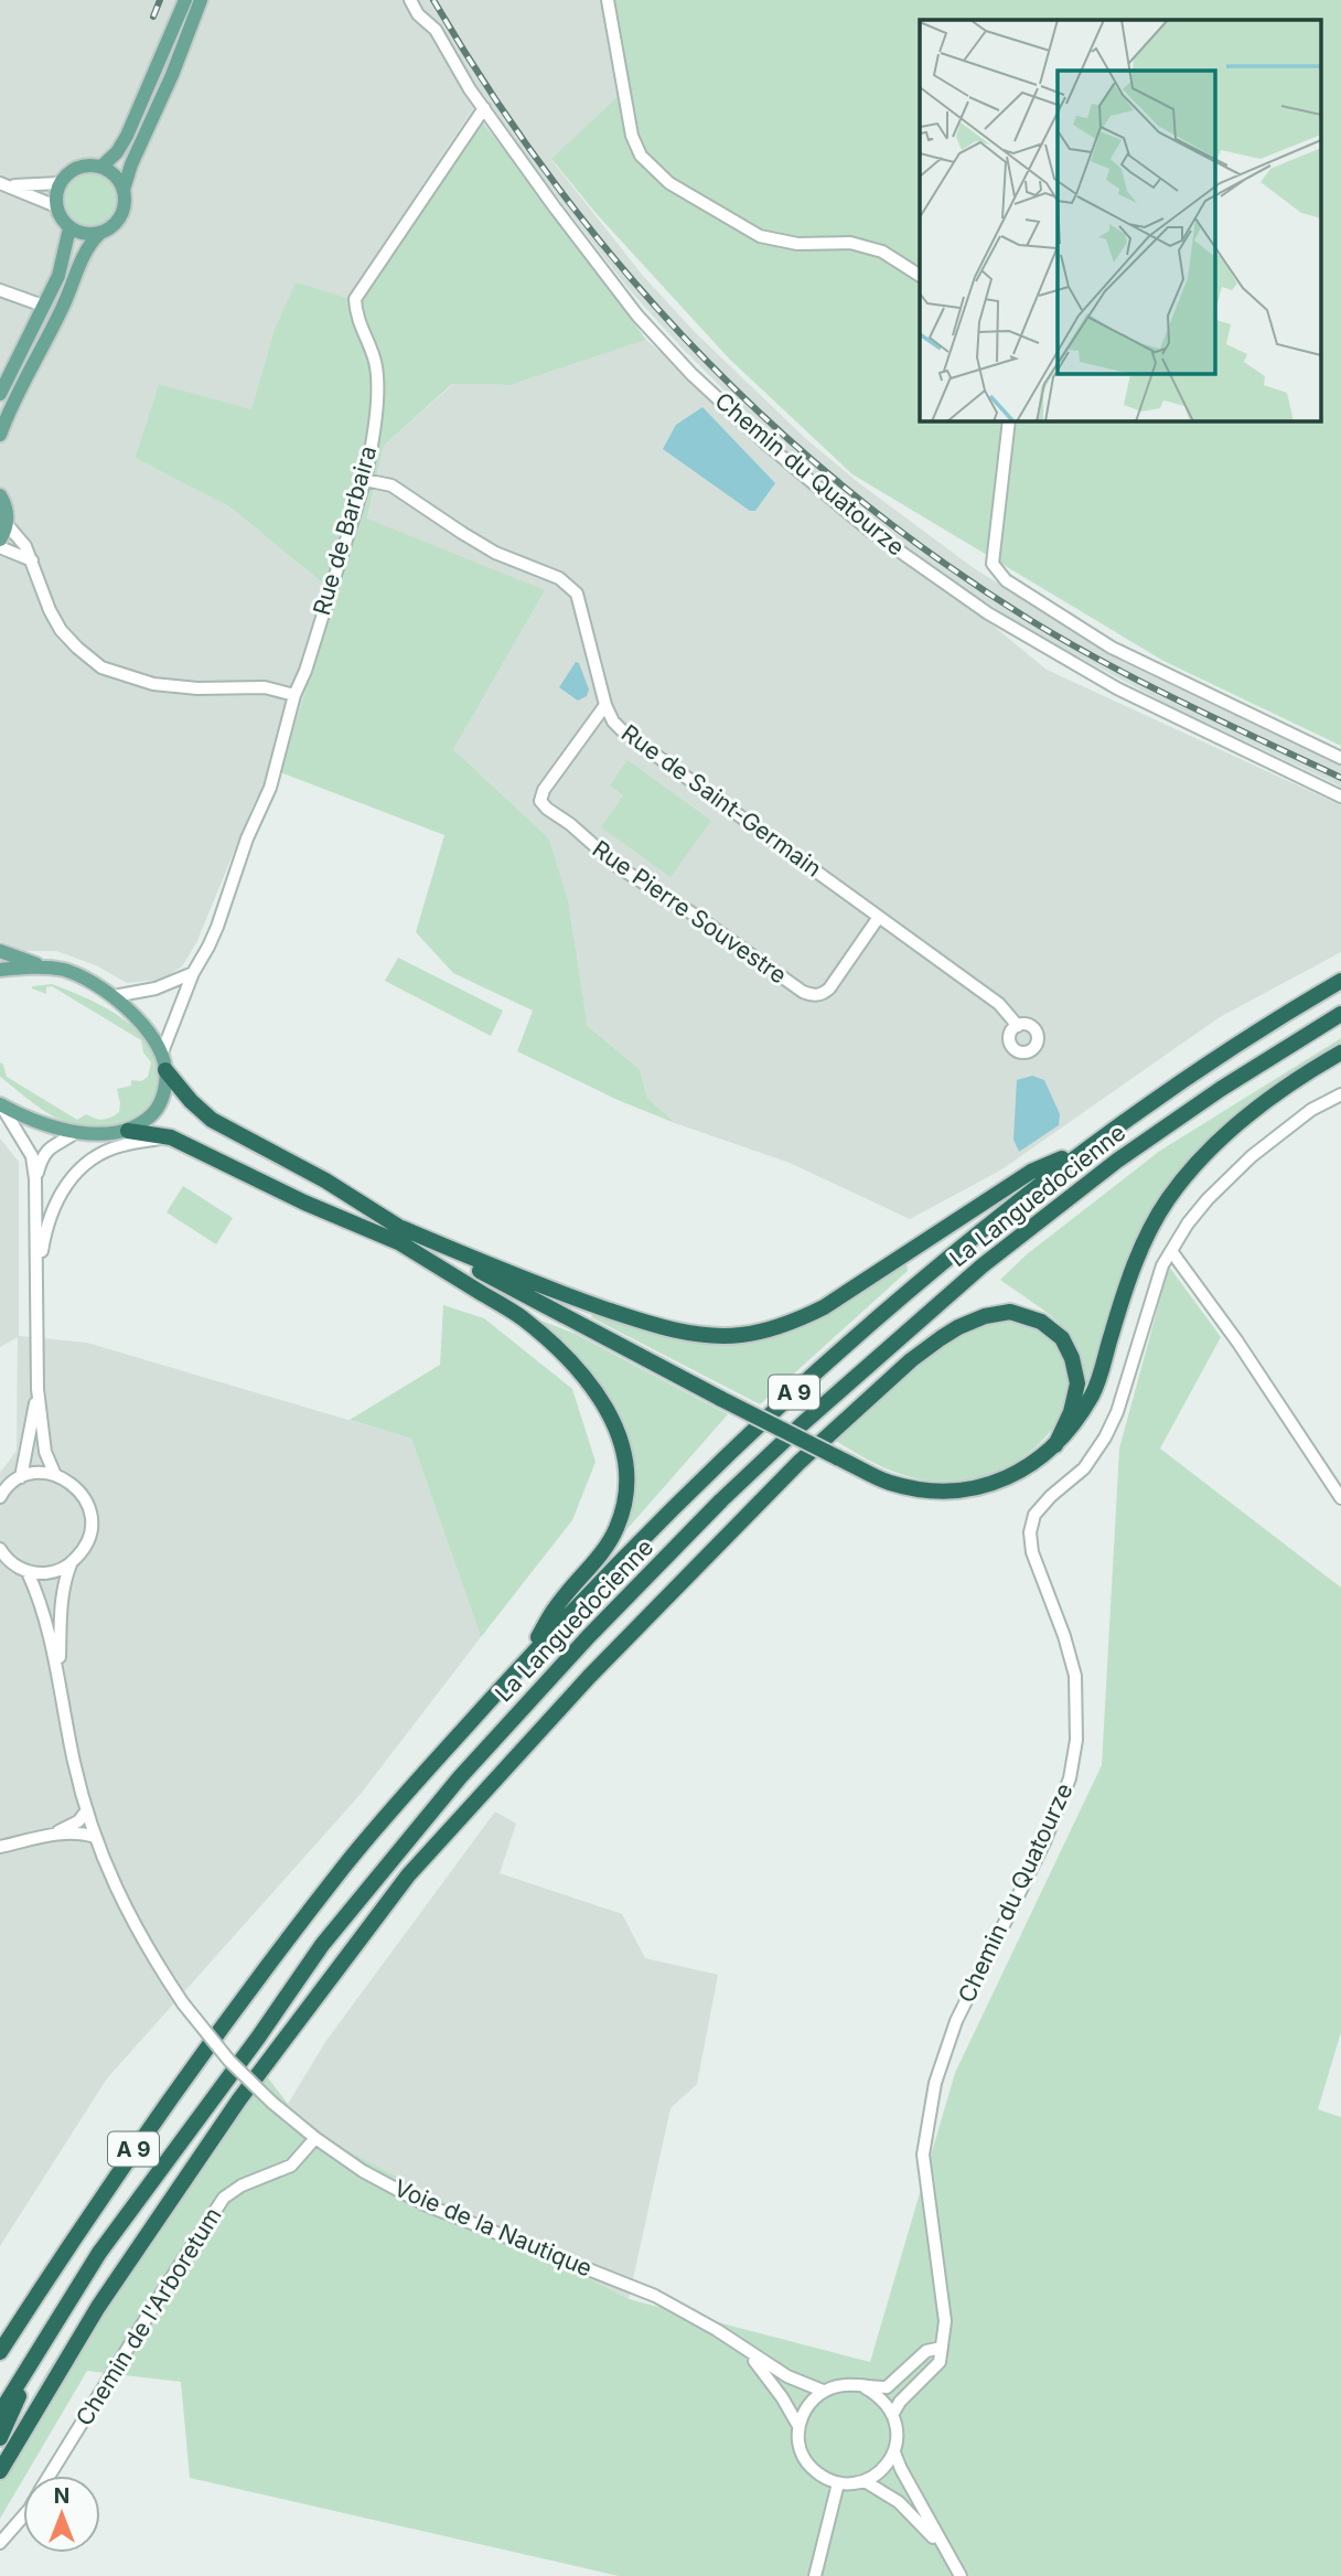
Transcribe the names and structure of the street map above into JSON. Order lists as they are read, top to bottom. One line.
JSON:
{"streets":{"highway":["La Languedocienne","A 9"],"street":["Chemin du Quatourze","Rue de Barbaira","Rue de Saint-Germain","Rue Pierre Souvestre","Voie de la Nautique","Chemin de l'Arboretum"]},"crossings":[["Chemin du Quatourze","Rue de Barbaira"],["Chemin du Quatourze","Voie de la Nautique"],["Rue de Barbaira","Rue de Saint-Germain"],["Rue de Saint-Germain","Rue Pierre Souvestre"],["Voie de la Nautique","Chemin de l'Arboretum"]],"north":"top"}
